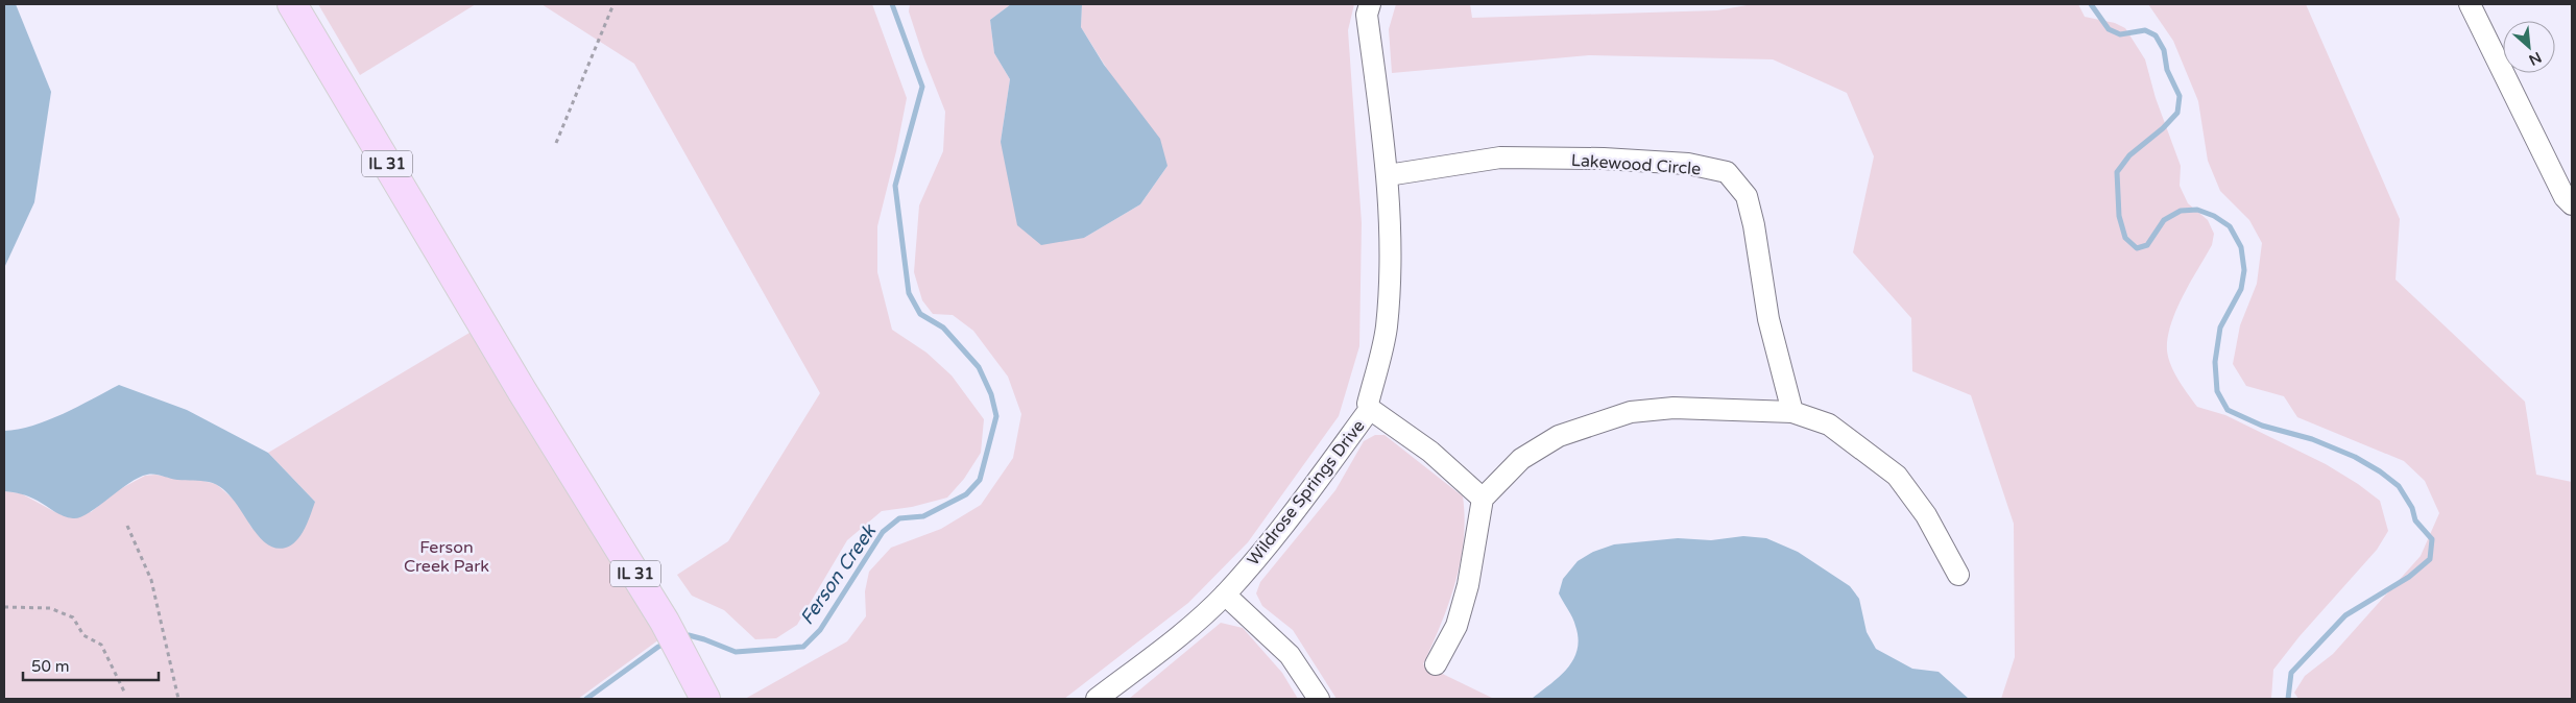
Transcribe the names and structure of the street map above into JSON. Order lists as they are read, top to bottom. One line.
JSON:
{"streets":{"main road":["IL 31"],"street":["Lakewood Circle","Wildrose Springs Drive"]},"crossings":[["Lakewood Circle","Wildrose Springs Drive"]],"water":["Ferson Creek"],"parks":["Ferson Creek Park"],"scale_bar":"50 m","north":"bottom right"}
